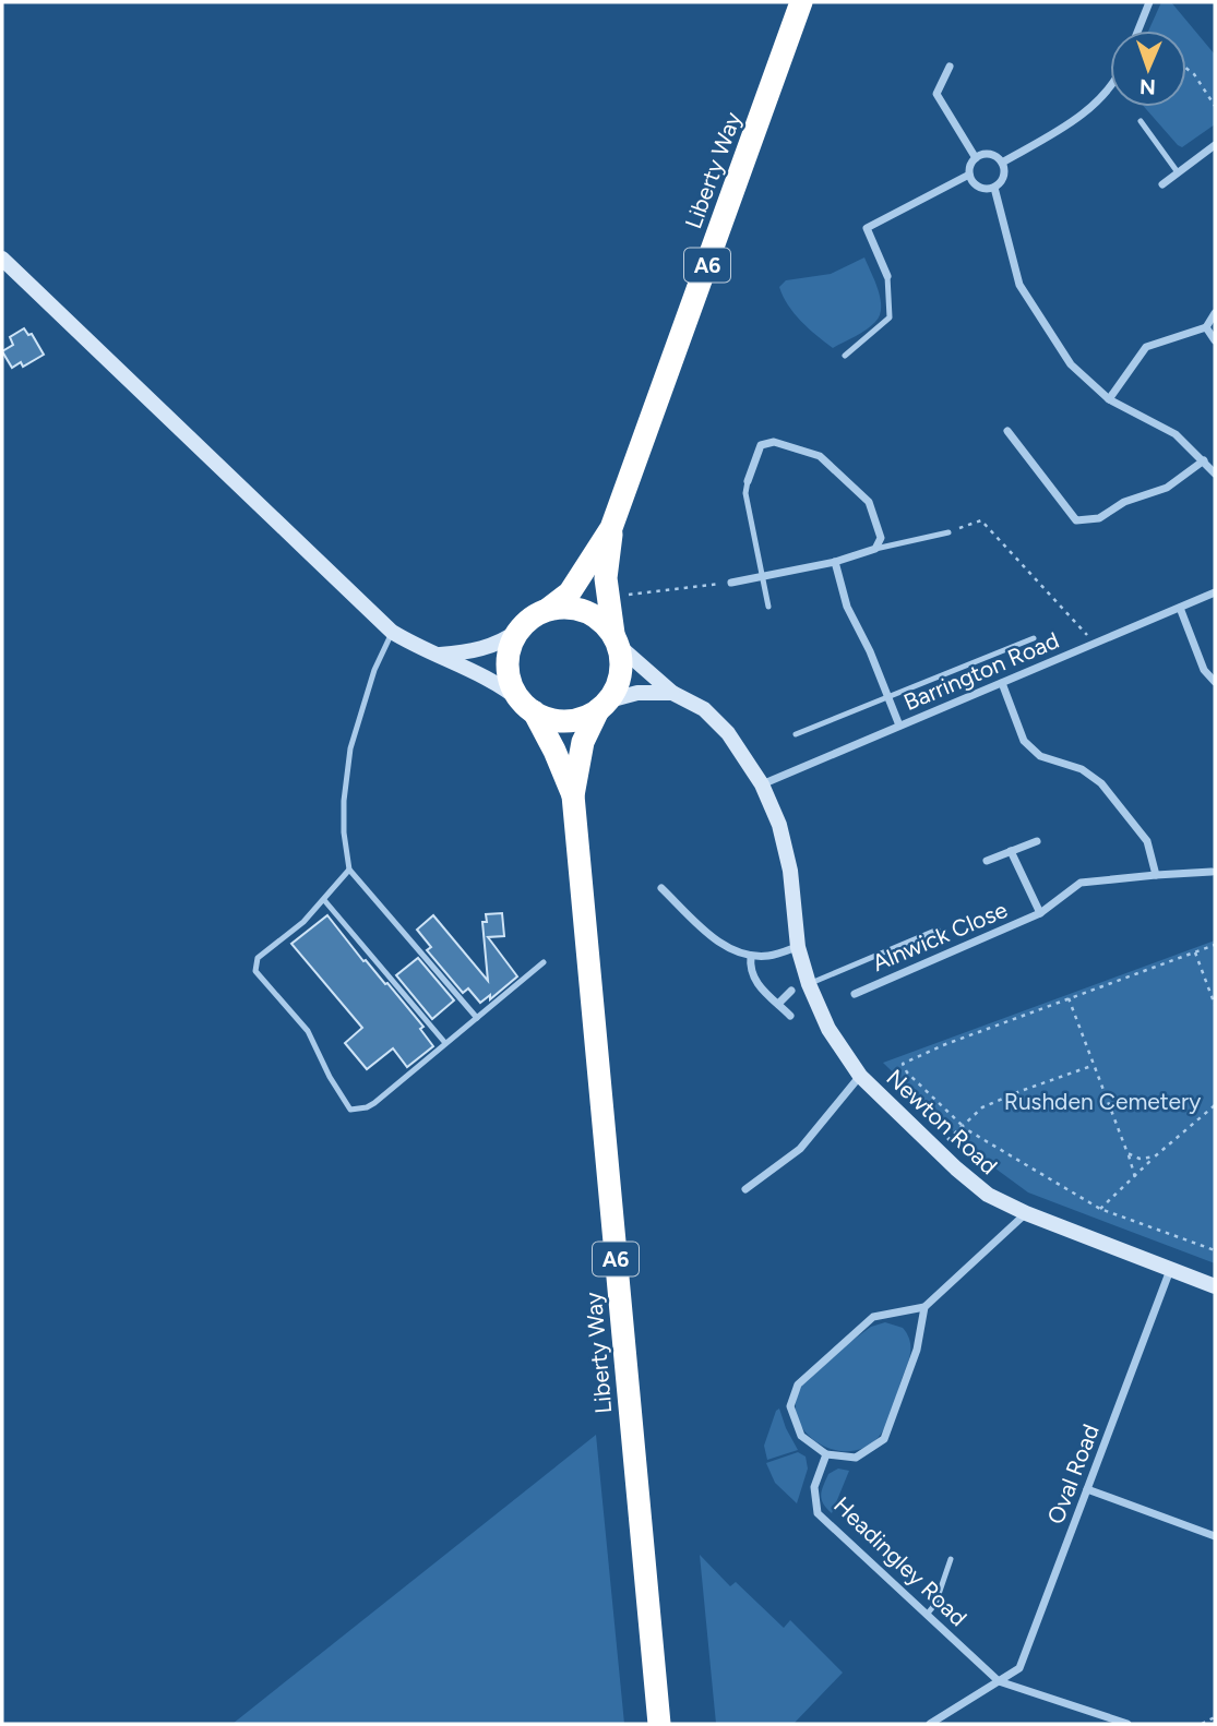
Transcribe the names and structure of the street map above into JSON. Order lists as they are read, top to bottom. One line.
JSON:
{"streets":{"highway":["Liberty Way","A6"],"street":["Barrington Road","Alnwick Close","Newton Road","Oval Road","Headingley Road"]},"crossings":[["Liberty Way","Newton Road"],["Barrington Road","Newton Road"],["Newton Road","Oval Road"],["Oval Road","Headingley Road"]],"parks":["Rushden Cemetery"],"north":"bottom"}
